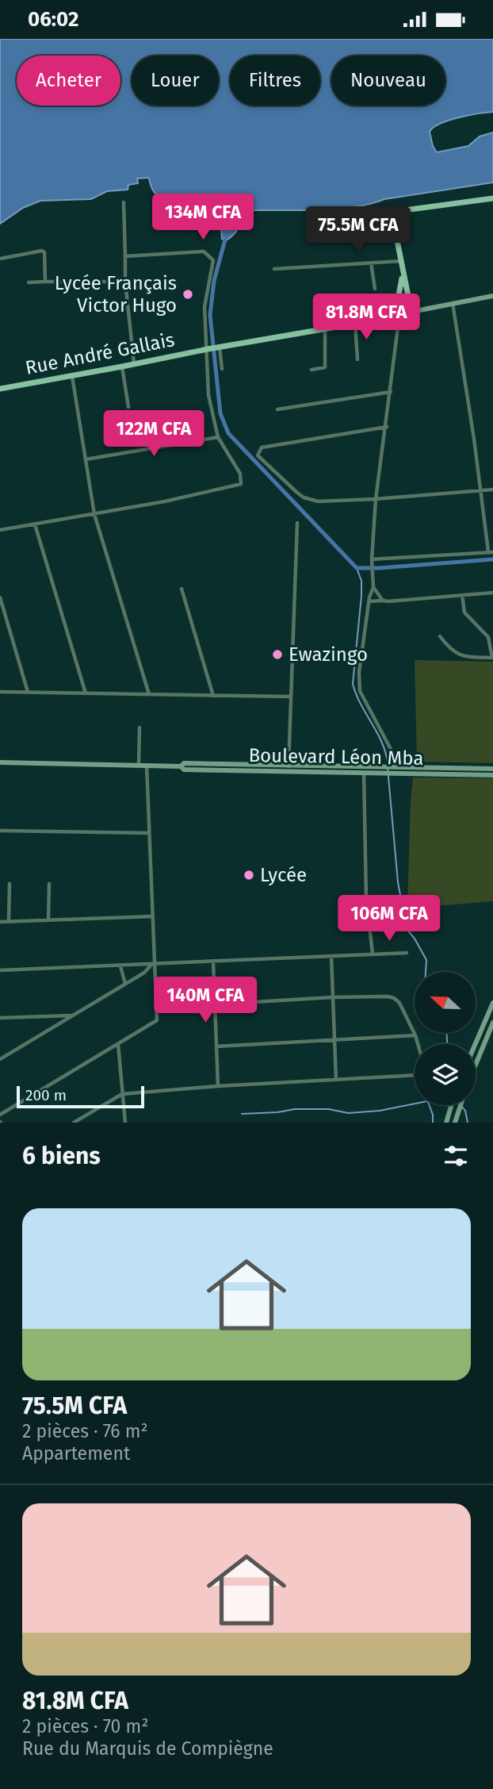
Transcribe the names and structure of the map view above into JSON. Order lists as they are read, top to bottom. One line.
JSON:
{"streets":{"main road":["Rue André Gallais"],"street":["Boulevard Léon Mba"]},"places":["Lycée Français Victor Hugo","Ewazingo","Lycée"],"scale_bar":"200 m","north":"left","page":{"status":"06:02","chip":["Acheter","Louer","Filtres","Nouveau"],"price":["134M CFA","75.5M CFA","81.8M CFA","122M CFA","106M CFA","140M CFA"],"scale":"200 m","heading":"6 biens","list":[{"name":"75.5M CFA","note":"2 pièces · 76 m² · Appartement"},{"name":"81.8M CFA","note":"2 pièces · 70 m² · Rue du Marquis de Compiègne"}]}}
